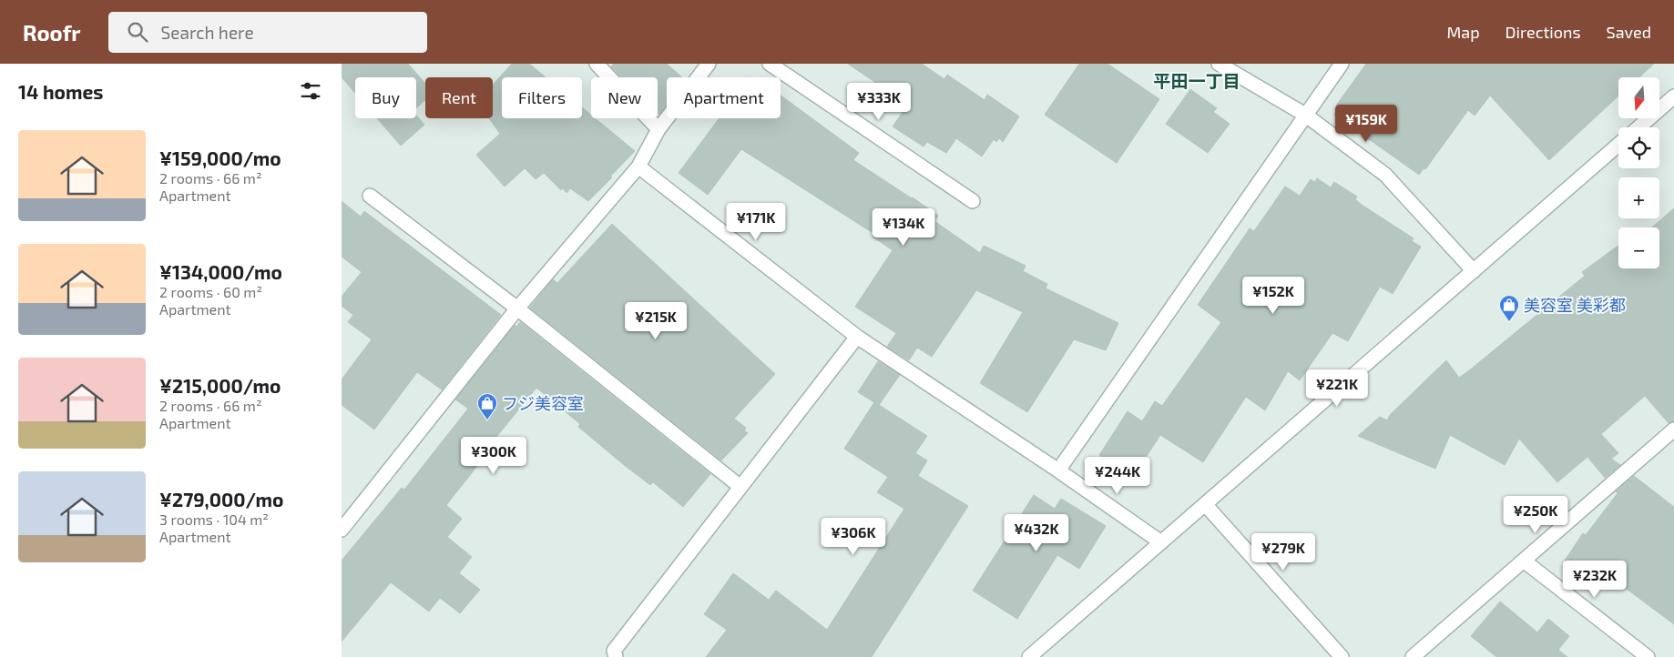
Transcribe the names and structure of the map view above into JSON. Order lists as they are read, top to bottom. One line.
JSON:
{"districts":["平田一丁目"],"places":{"shop":["美容室 美彩都","フジ美容室"]},"north":"bottom","page":{"header":"Roofr","search":"Search here","nav":["Map","Directions","Saved"],"heading":"14 homes","map_buttons":["+","−"],"chip":["Buy","Rent","Filters","New","Apartment"],"price":["¥333K","¥159K","¥171K","¥134K","¥152K","¥215K","¥221K","¥300K","¥244K","¥250K","¥432K","¥306K","¥279K","¥232K"],"list":[{"name":"¥159,000/mo","note":"2 rooms · 66 m² · Apartment"},{"name":"¥134,000/mo","note":"2 rooms · 60 m² · Apartment"},{"name":"¥215,000/mo","note":"2 rooms · 66 m² · Apartment"},{"name":"¥279,000/mo","note":"3 rooms · 104 m² · Apartment"}]}}
